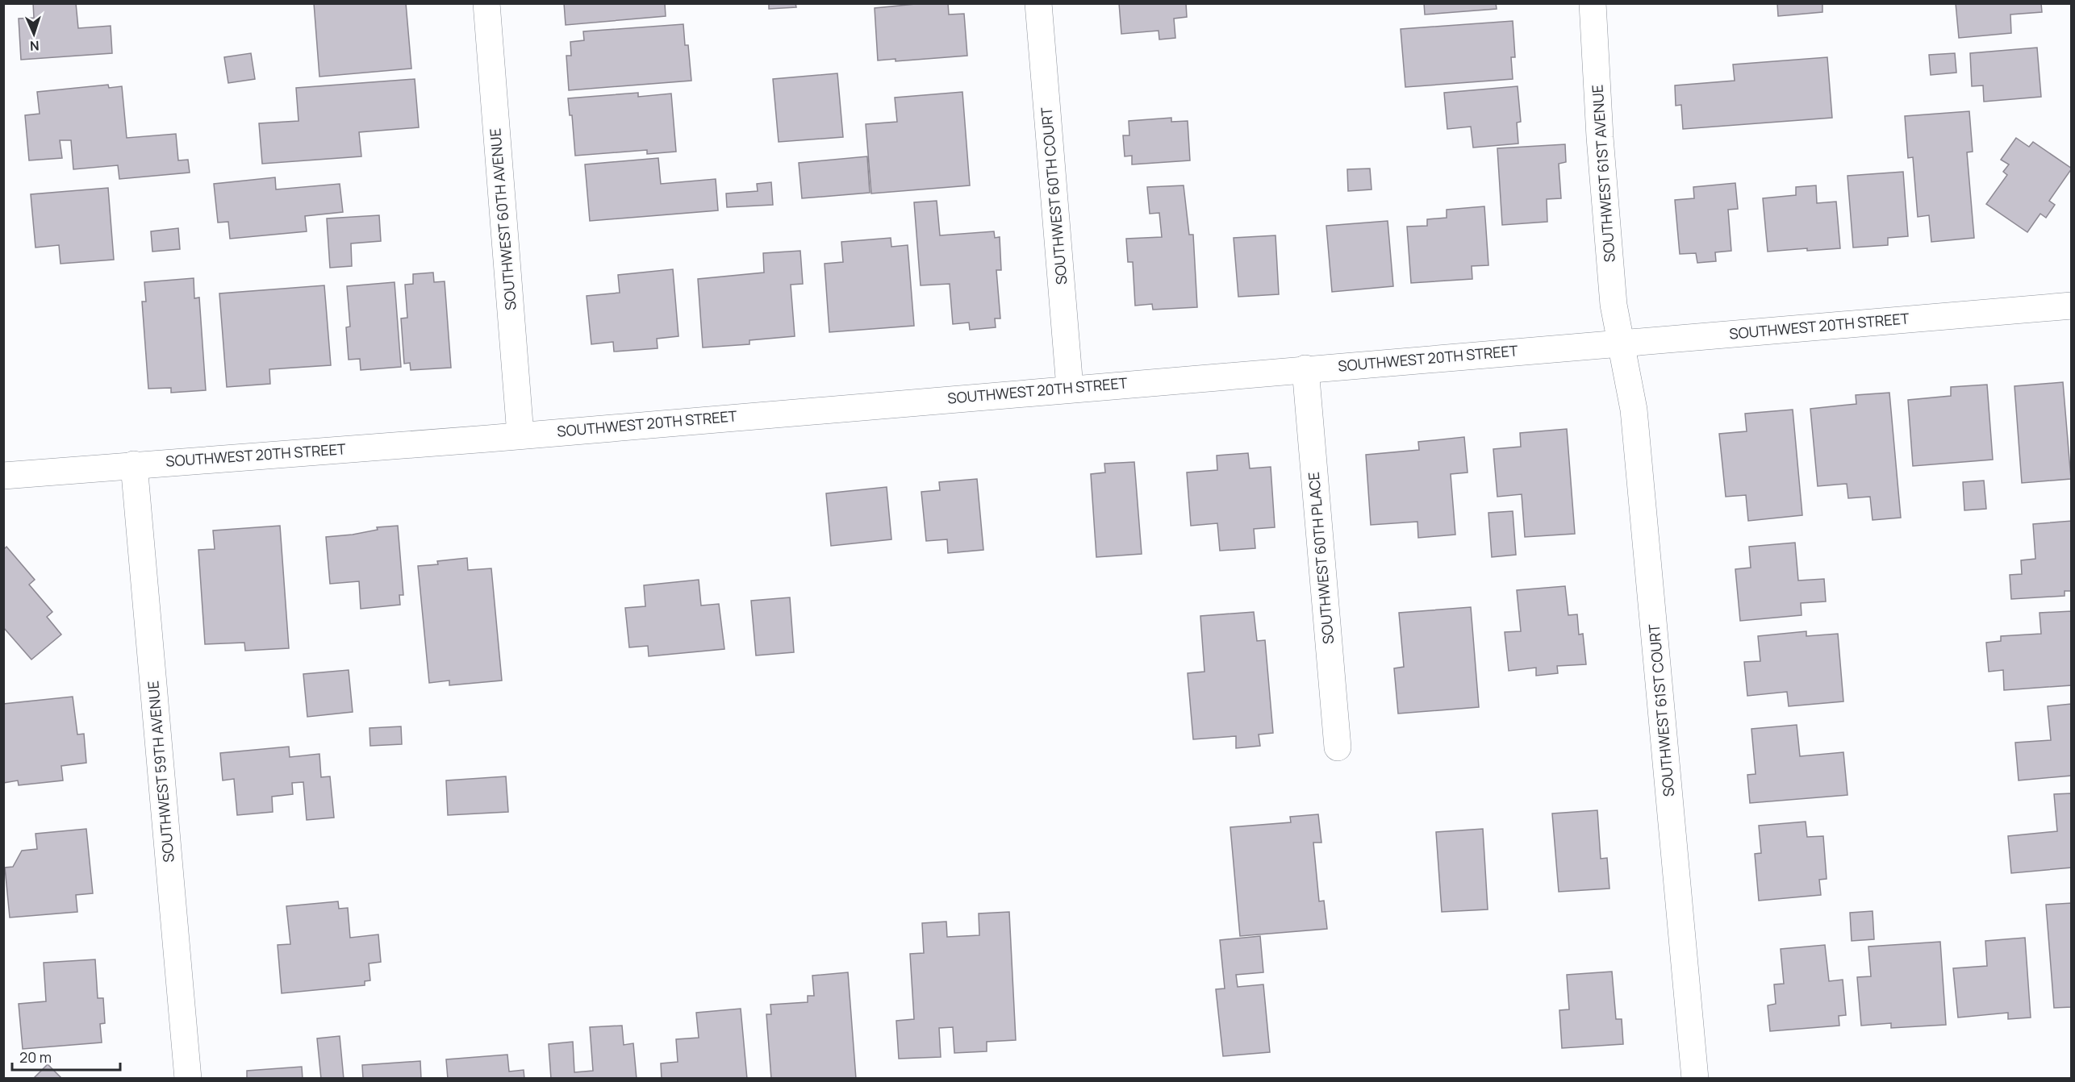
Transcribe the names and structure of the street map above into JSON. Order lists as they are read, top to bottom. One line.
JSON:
{"streets":{"street":["SOUTHWEST 61ST AVENUE","SOUTHWEST 60TH COURT","SOUTHWEST 60TH AVENUE","SOUTHWEST 20TH STREET","SOUTHWEST 60TH PLACE","SOUTHWEST 61ST COURT","SOUTHWEST 59TH AVENUE"]},"crossings":[["SOUTHWEST 61ST AVENUE","SOUTHWEST 20TH STREET"],["SOUTHWEST 61ST AVENUE","SOUTHWEST 61ST COURT"],["SOUTHWEST 60TH COURT","SOUTHWEST 20TH STREET"],["SOUTHWEST 60TH AVENUE","SOUTHWEST 20TH STREET"],["SOUTHWEST 20TH STREET","SOUTHWEST 60TH PLACE"],["SOUTHWEST 20TH STREET","SOUTHWEST 61ST COURT"],["SOUTHWEST 20TH STREET","SOUTHWEST 59TH AVENUE"]],"scale_bar":"20 m","north":"bottom"}
